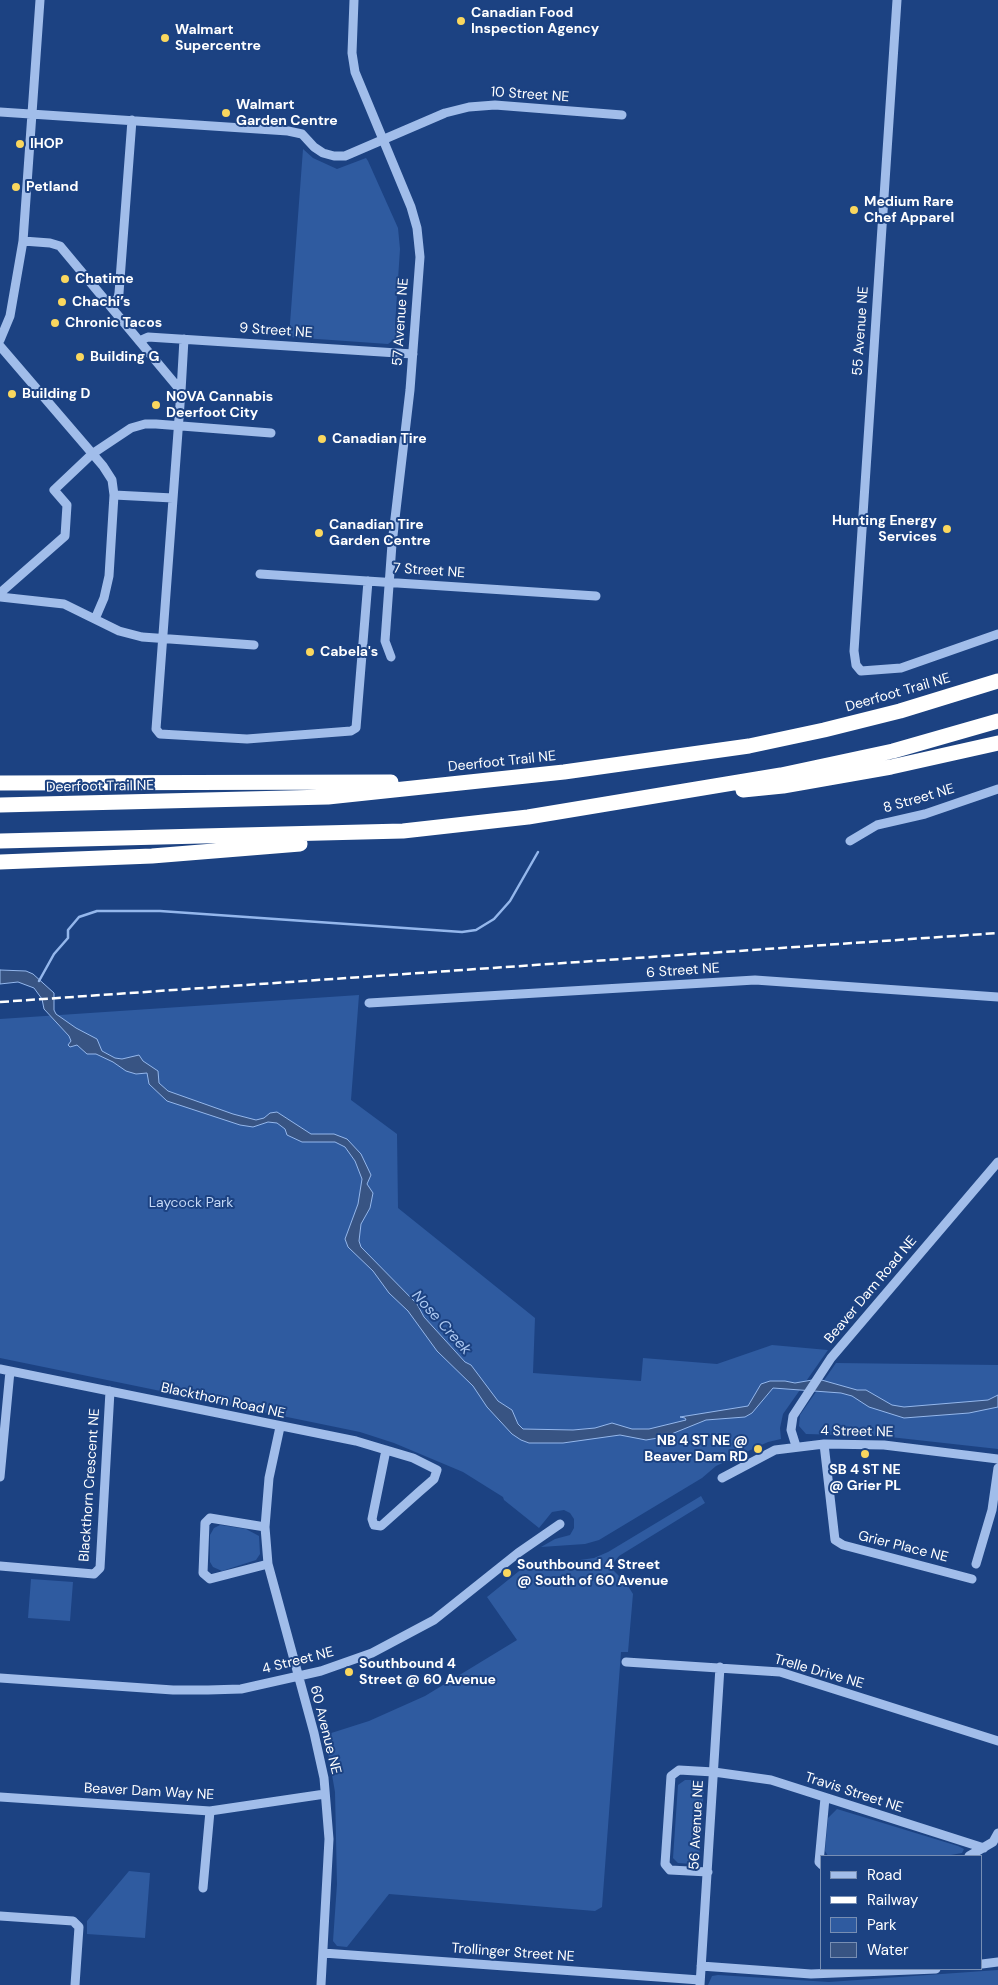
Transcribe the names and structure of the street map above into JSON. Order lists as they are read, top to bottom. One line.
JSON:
{"streets":{"highway":["Deerfoot Trail NE"],"street":["10 Street NE","57 Avenue NE","9 Street NE","55 Avenue NE","7 Street NE","8 Street NE","6 Street NE","Beaver Dam Road NE","Blackthorn Road NE","4 Street NE","Blackthorn Crescent NE","Grier Place NE","Trelle Drive NE","60 Avenue NE","Beaver Dam Way NE","Travis Street NE","56 Avenue NE","Trollinger Street NE"]},"crossings":[["10 Street NE","57 Avenue NE"],["57 Avenue NE","9 Street NE"],["57 Avenue NE","7 Street NE"],["Beaver Dam Road NE","4 Street NE"],["Blackthorn Road NE","Blackthorn Crescent NE"],["Blackthorn Road NE","60 Avenue NE"],["4 Street NE","Grier Place NE"],["4 Street NE","60 Avenue NE"],["Trelle Drive NE","56 Avenue NE"],["60 Avenue NE","Beaver Dam Way NE"],["60 Avenue NE","Trollinger Street NE"],["Travis Street NE","56 Avenue NE"],["56 Avenue NE","Trollinger Street NE"]],"water":["Nose Creek"],"parks":["Laycock Park"],"places":["Canadian Food Inspection Agency","Walmart Supercentre","Walmart Garden Centre","IHOP","Petland","Medium Rare Chef Apparel","Chatime","Chachi’s","Chronic Tacos","Building G","Building D","NOVA Cannabis Deerfoot City","Canadian Tire","Hunting Energy Services","Canadian Tire Garden Centre","Cabela's","NB 4 ST NE @ Beaver Dam RD","SB 4 ST NE @ Grier PL","Southbound 4 Street @ South of 60 Avenue","Southbound 4 Street @ 60 Avenue"],"legend":["Road","Railway","Park","Water"]}
